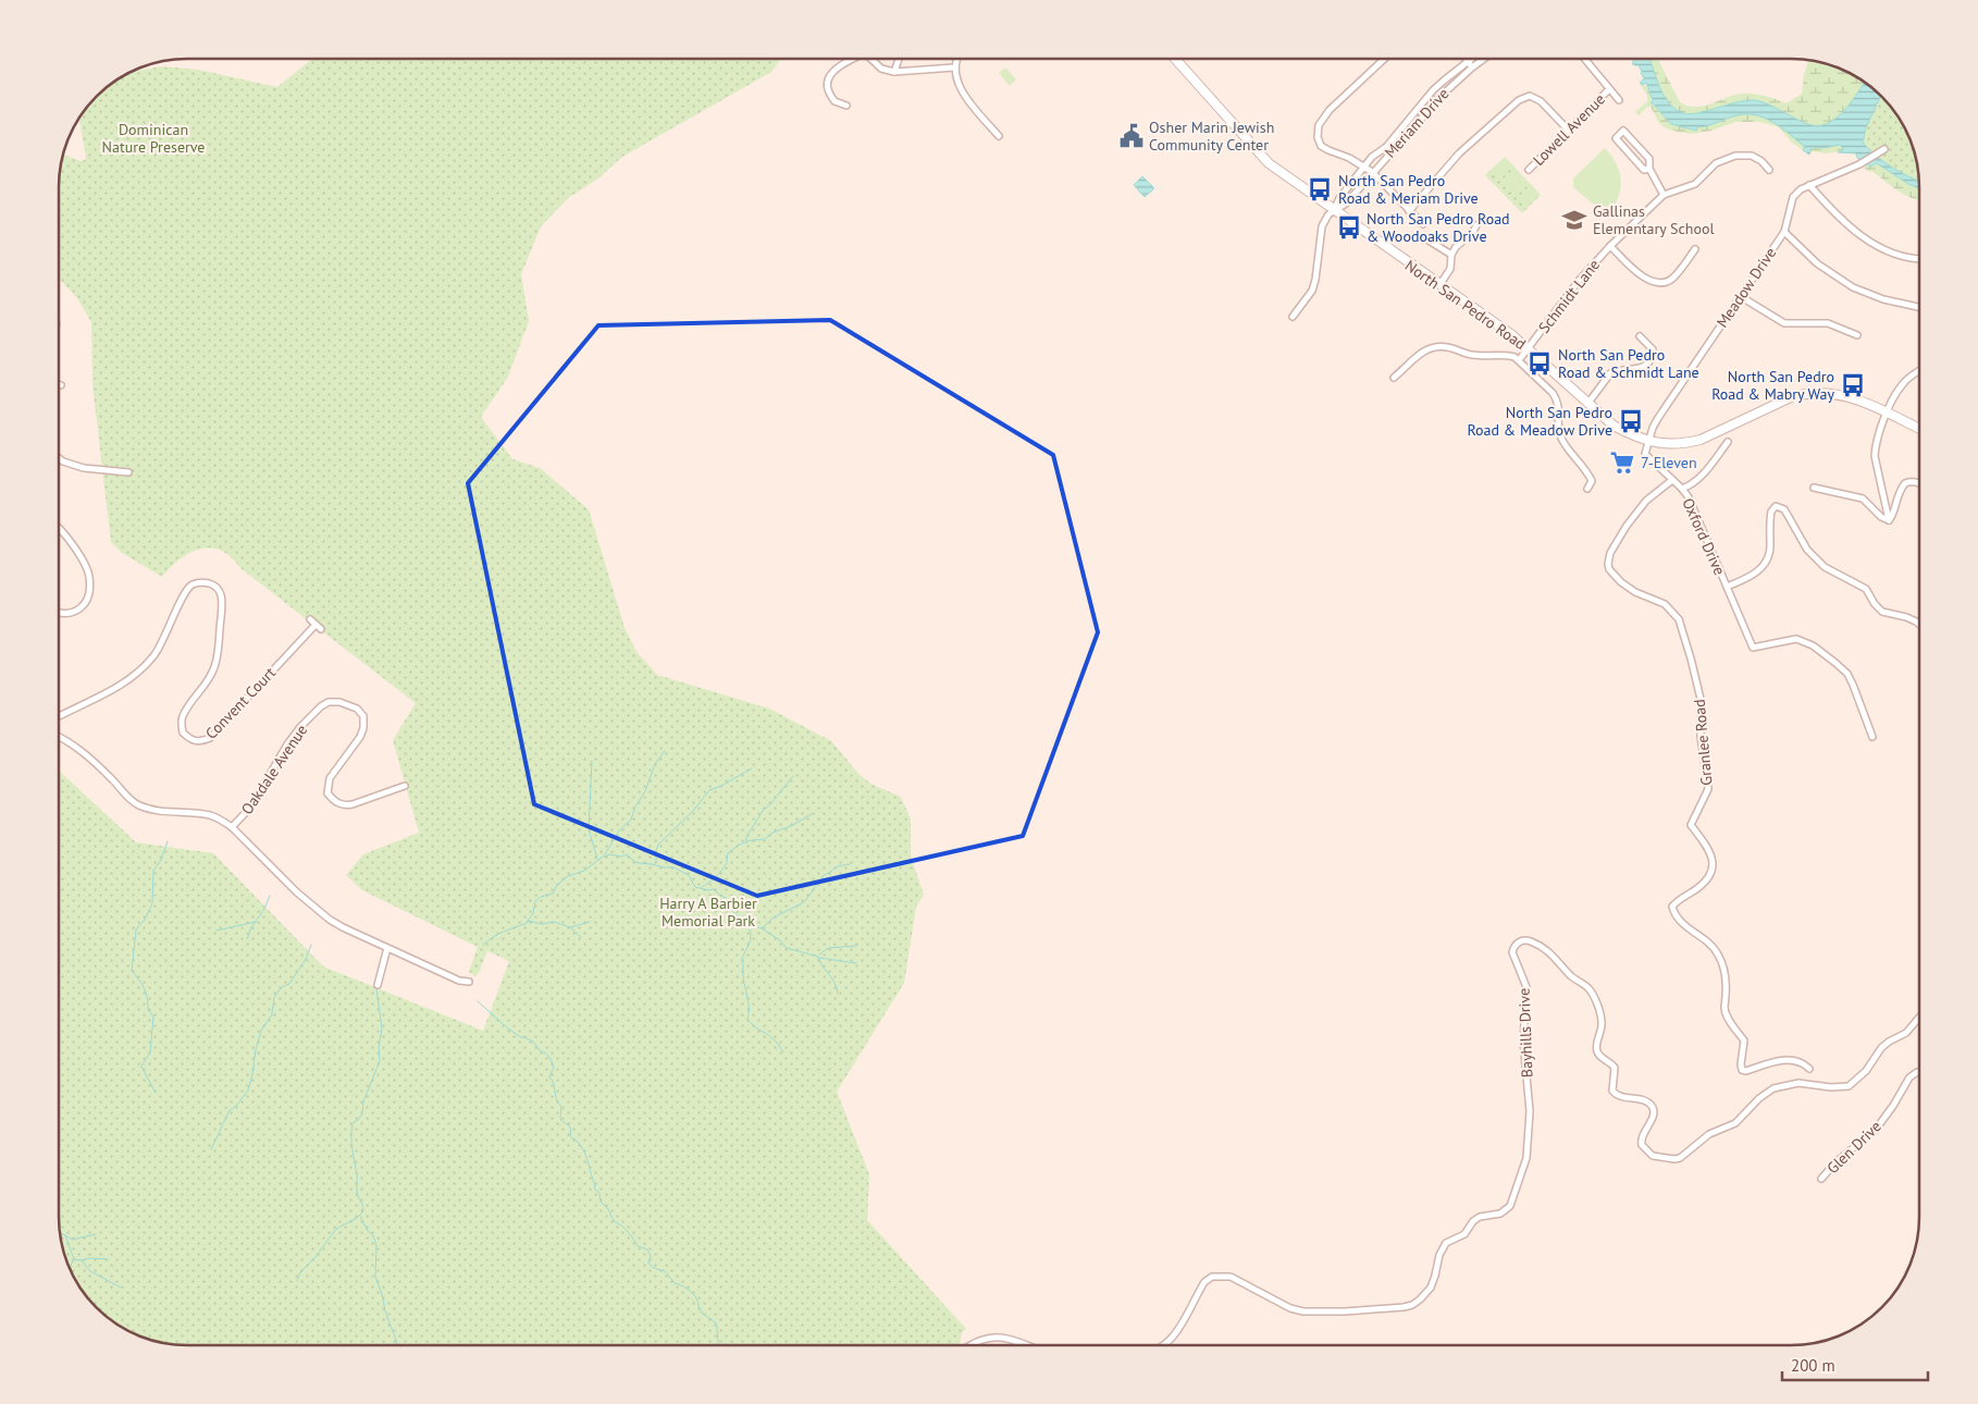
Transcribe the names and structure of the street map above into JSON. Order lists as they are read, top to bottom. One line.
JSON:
{"streets":{"main road":["North San Pedro Road"],"street":["Meriam Drive","Lowell Avenue","Meadow Drive","Schmidt Lane","Oxford Drive","Convent Court","Granlee Road","Oakdale Avenue","Bayhills Drive","Glen Drive"]},"crossings":[["Meriam Drive","North San Pedro Road"],["Meadow Drive","North San Pedro Road"],["Meadow Drive","Oxford Drive"],["Schmidt Lane","North San Pedro Road"],["North San Pedro Road","Oxford Drive"],["Oxford Drive","Granlee Road"]],"parks":["Dominican Nature Preserve","Harry A Barbier Memorial Park"],"places":{"public building":["Osher Marin Jewish Community Center"],"bus stop":["North San Pedro Road & Meriam Drive","North San Pedro Road & Woodoaks Drive","North San Pedro Road & Schmidt Lane","North San Pedro Road & Mabry Way","North San Pedro Road & Meadow Drive"],"school or university":["Gallinas Elementary School"],"supermarket":["7-Eleven"]},"scale_bar":"200 m"}
